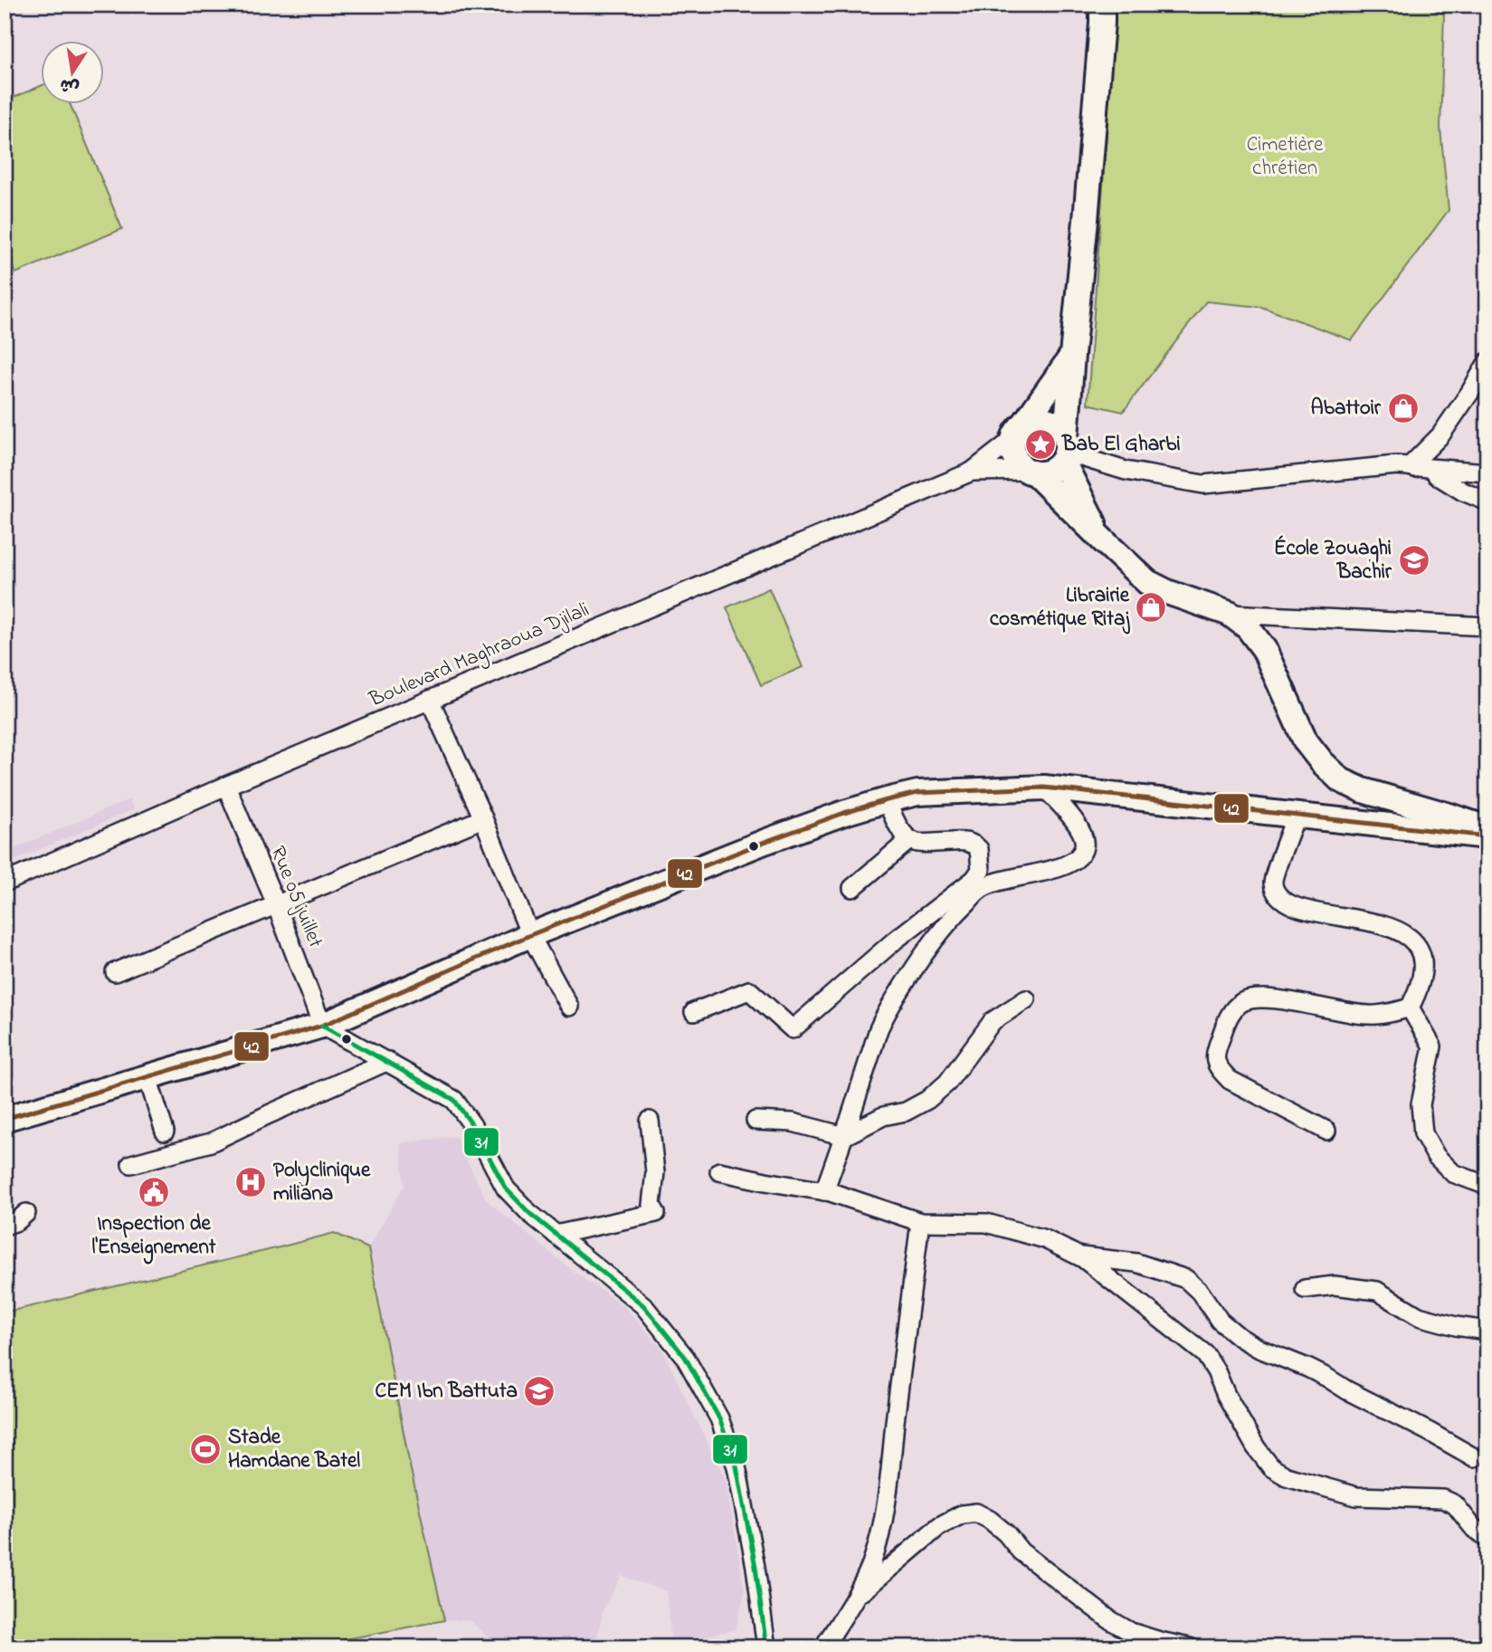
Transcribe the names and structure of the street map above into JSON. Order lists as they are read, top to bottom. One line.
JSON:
{"streets":{"street":["Boulevard Maghraoua Djilali","Rue 05 juillet"]},"crossings":[["Boulevard Maghraoua Djilali","Rue 05 juillet"]],"parks":["Cimetière chrétien"],"places":{"shop":["Abattoir","Librairie cosmétique Ritaj"],"place":["Bab El Gharbi"],"school or university":["École Zouaghi Bachir","CEM Ibn Battuta"],"hospital":["Polyclinique miliana"],"public building":["Inspection de l'Enseignement"],"sports":["Stade Hamdane Batel"]},"lines":["transit line 42","transit line 31"],"north":"bottom"}
